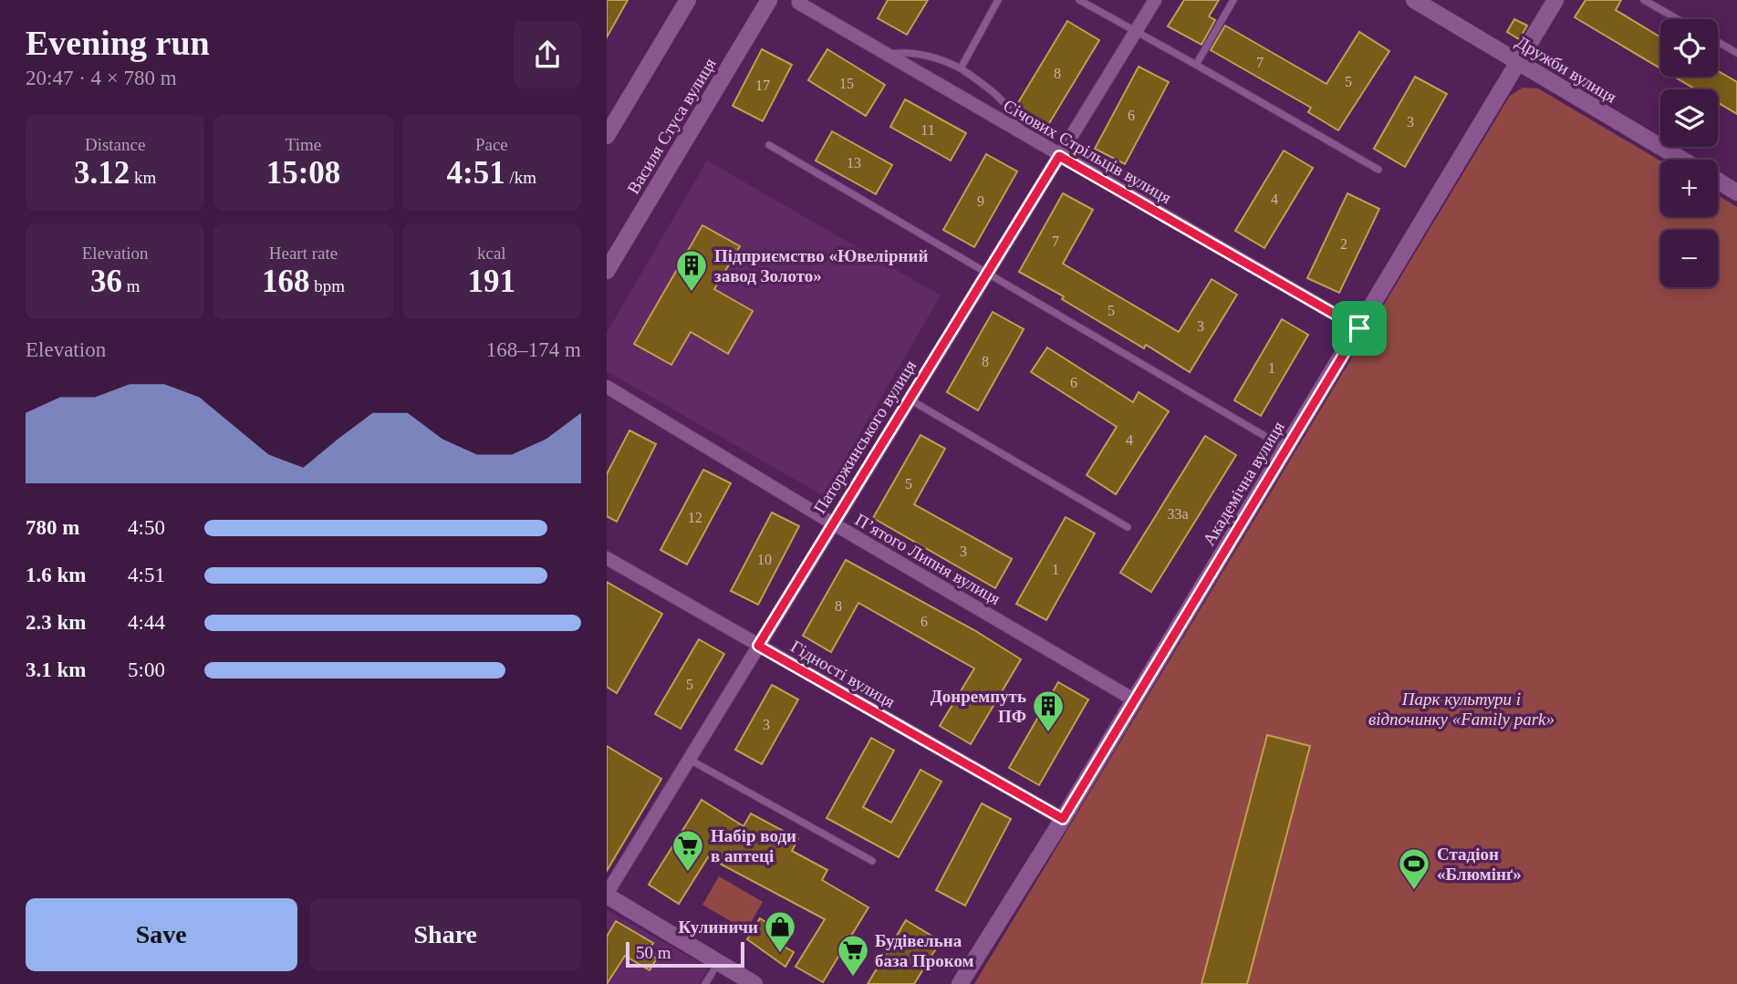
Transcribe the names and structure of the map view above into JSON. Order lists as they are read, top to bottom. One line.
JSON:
{"streets":{"street":["Дружби вулиця","Василя Стуса вулиця","Січових Стрільців вулиця","Паторжинського вулиця","Академічна вулиця","П’ятого Липня вулиця","Гідності вулиця"]},"crossings":[["Дружби вулиця","Академічна вулиця"],["Січових Стрільців вулиця","Паторжинського вулиця"],["Січових Стрільців вулиця","Академічна вулиця"],["Паторжинського вулиця","П’ятого Липня вулиця"],["Паторжинського вулиця","Гідності вулиця"],["Академічна вулиця","П’ятого Липня вулиця"],["Академічна вулиця","Гідності вулиця"]],"parks":["Парк культури і відпочинку «Family park»"],"places":{"building":["Підприємство «Ювелірний завод Золото»","Донремпуть ПФ"],"supermarket":["Набір води в аптеці","Будівельна база Проком"],"sports":["Стадіон «Блюмінґ»"],"shop":["Кулиничи"]},"house_numbers":["7","8","5","15","17","6","3","11","13","4","9","7","2","5","3","8","1","6","4","5","33а","12","3","10","1","8","6","5","3"],"scale_bar":"50 m","page":{"heading":["Evening run","20:47 · 4 × 780 m"],"map_buttons":["+","−"],"stats":[["Distance","3.12 km"],["Time","15:08"],["Pace","4:51 /km"],["Elevation","36 m"],["Heart rate","168 bpm"],["kcal","191"]],"chart":["Elevation","168–174 m"],"list":[{"name":"780 m","note":"4:50"},{"name":"1.6 km","note":"4:51"},{"name":"2.3 km","note":"4:44"},{"name":"3.1 km","note":"5:00"}],"buttons":["Save","Share"],"scale":"50 m"}}
